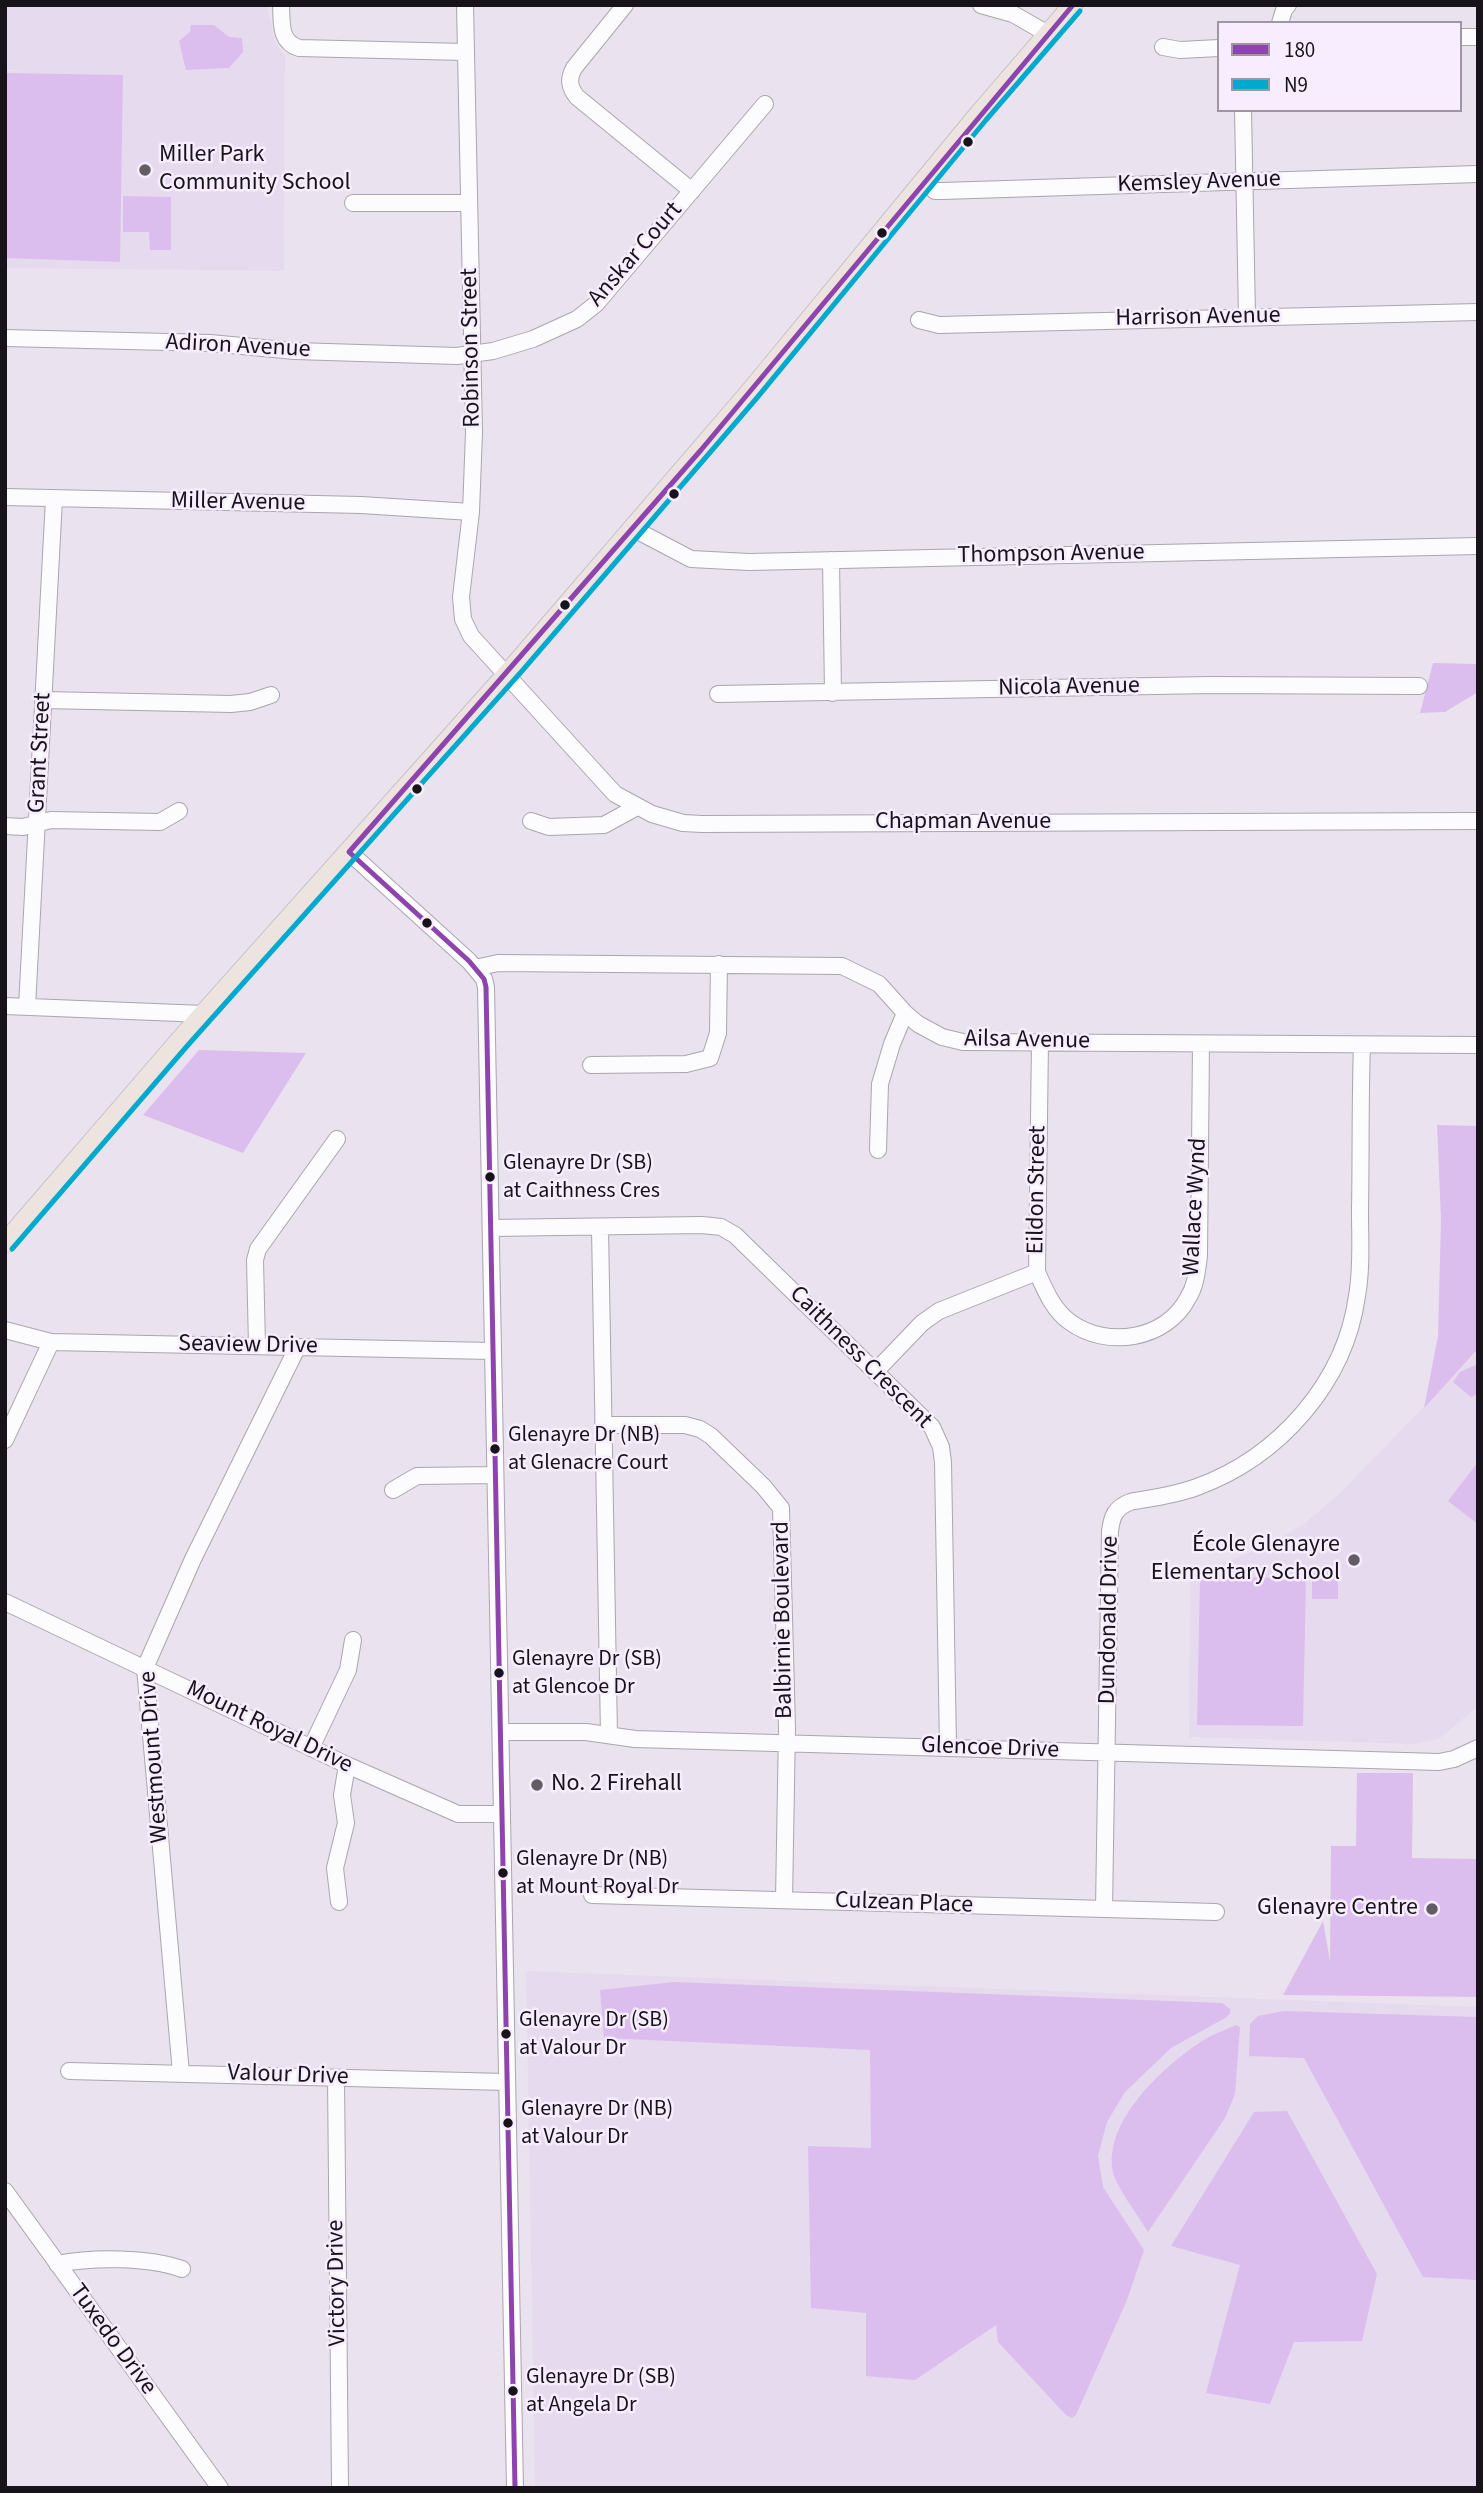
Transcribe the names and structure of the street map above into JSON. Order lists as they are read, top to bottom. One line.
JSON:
{"streets":{"street":["Kemsley Avenue","Anskar Court","Harrison Avenue","Adiron Avenue","Robinson Street","Miller Avenue","Thompson Avenue","Nicola Avenue","Grant Street","Chapman Avenue","Ailsa Avenue","Eildon Street","Wallace Wynd","Seaview Drive","Caithness Crescent","Balbirnie Boulevard","Dundonald Drive","Mount Royal Drive","Glencoe Drive","Westmount Drive","Culzean Place","Valour Drive","Victory Drive","Tuxedo Drive"]},"crossings":[["Anskar Court","Adiron Avenue"],["Anskar Court","Robinson Street"],["Adiron Avenue","Robinson Street"],["Robinson Street","Miller Avenue"],["Robinson Street","Chapman Avenue"],["Miller Avenue","Grant Street"],["Ailsa Avenue","Eildon Street"],["Ailsa Avenue","Wallace Wynd"],["Ailsa Avenue","Dundonald Drive"],["Eildon Street","Wallace Wynd"],["Eildon Street","Caithness Crescent"],["Seaview Drive","Westmount Drive"],["Caithness Crescent","Glencoe Drive"],["Balbirnie Boulevard","Glencoe Drive"],["Balbirnie Boulevard","Culzean Place"],["Dundonald Drive","Glencoe Drive"],["Dundonald Drive","Culzean Place"],["Mount Royal Drive","Westmount Drive"],["Westmount Drive","Valour Drive"],["Valour Drive","Victory Drive"]],"places":["Miller Park Community School","Glenayre Dr (SB) at Caithness Cres","Glenayre Dr (NB) at Glenacre Court","École Glenayre Elementary School","Glenayre Dr (SB) at Glencoe Dr","No. 2 Firehall","Glenayre Dr (NB) at Mount Royal Dr","Glenayre Centre","Glenayre Dr (SB) at Valour Dr","Glenayre Dr (NB) at Valour Dr","Glenayre Dr (SB) at Angela Dr"],"lines":["transit line 180","transit line N9"],"legend":["180","N9"]}
